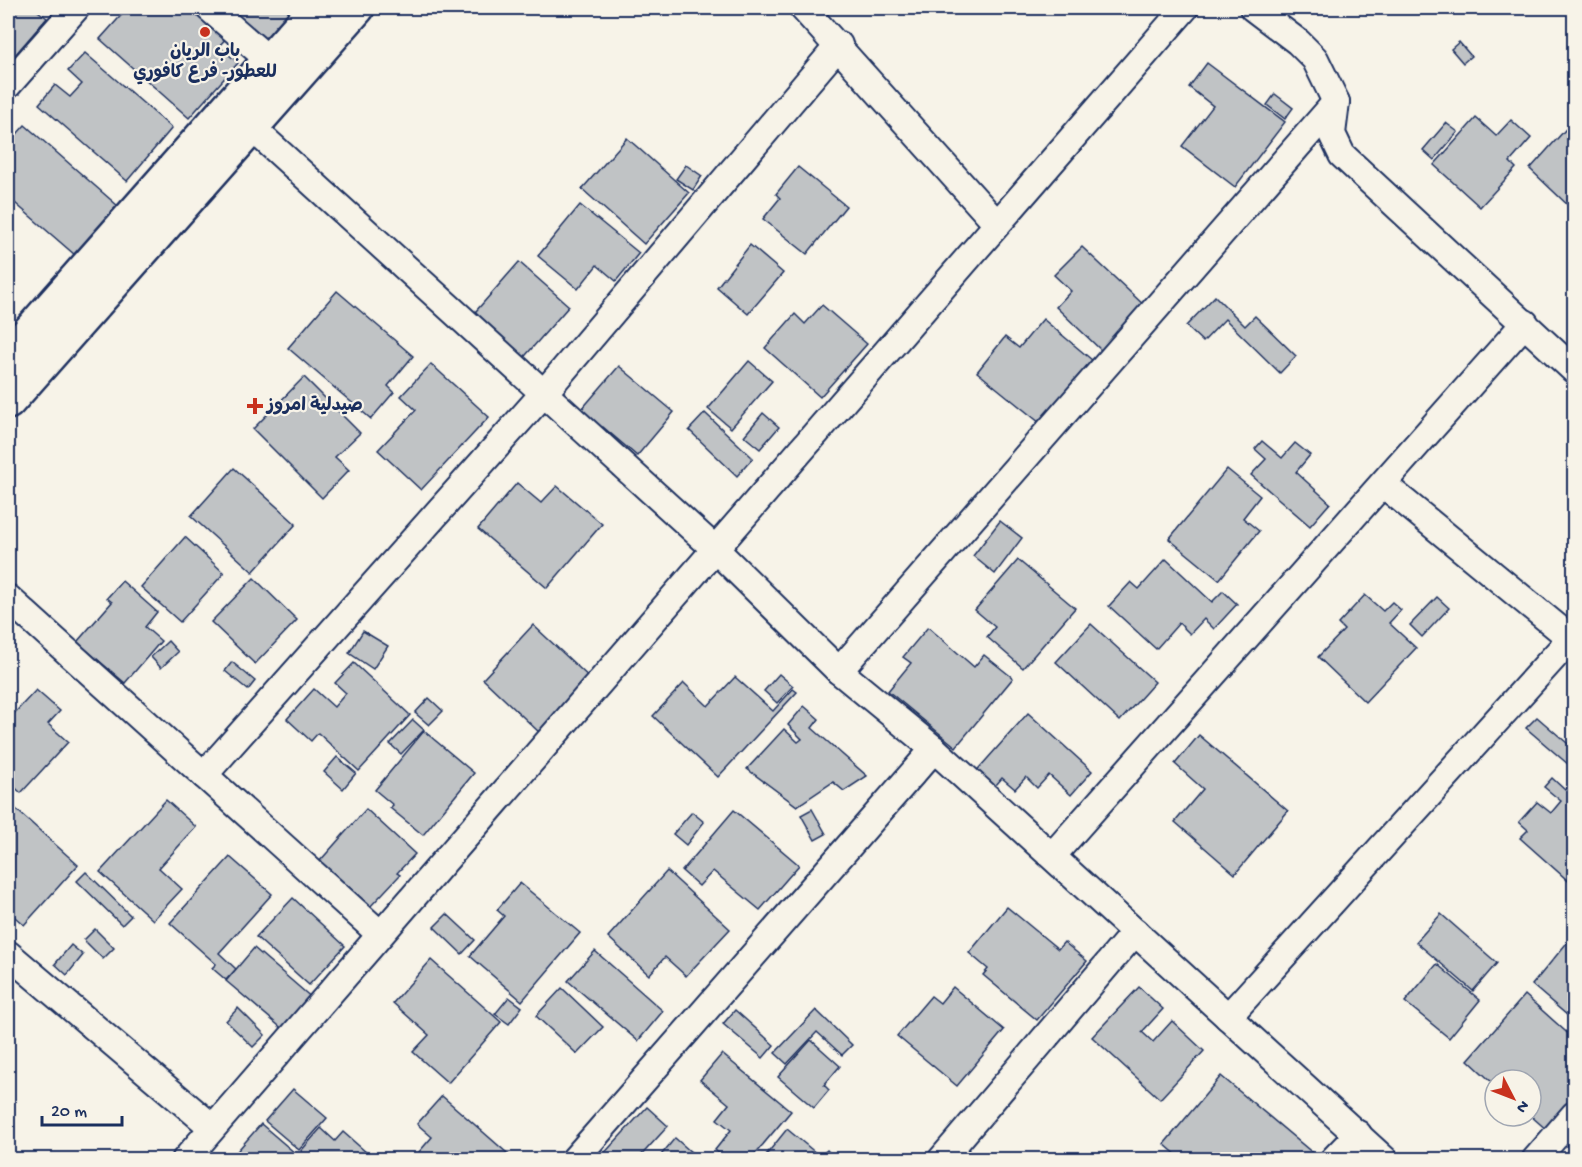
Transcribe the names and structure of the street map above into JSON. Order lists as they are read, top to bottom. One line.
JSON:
{"places":{"other":["باب الريان للعطور- فرع كافوري"],"health":["صيدلية امروز"]},"scale_bar":"20 m","north":"bottom right"}
